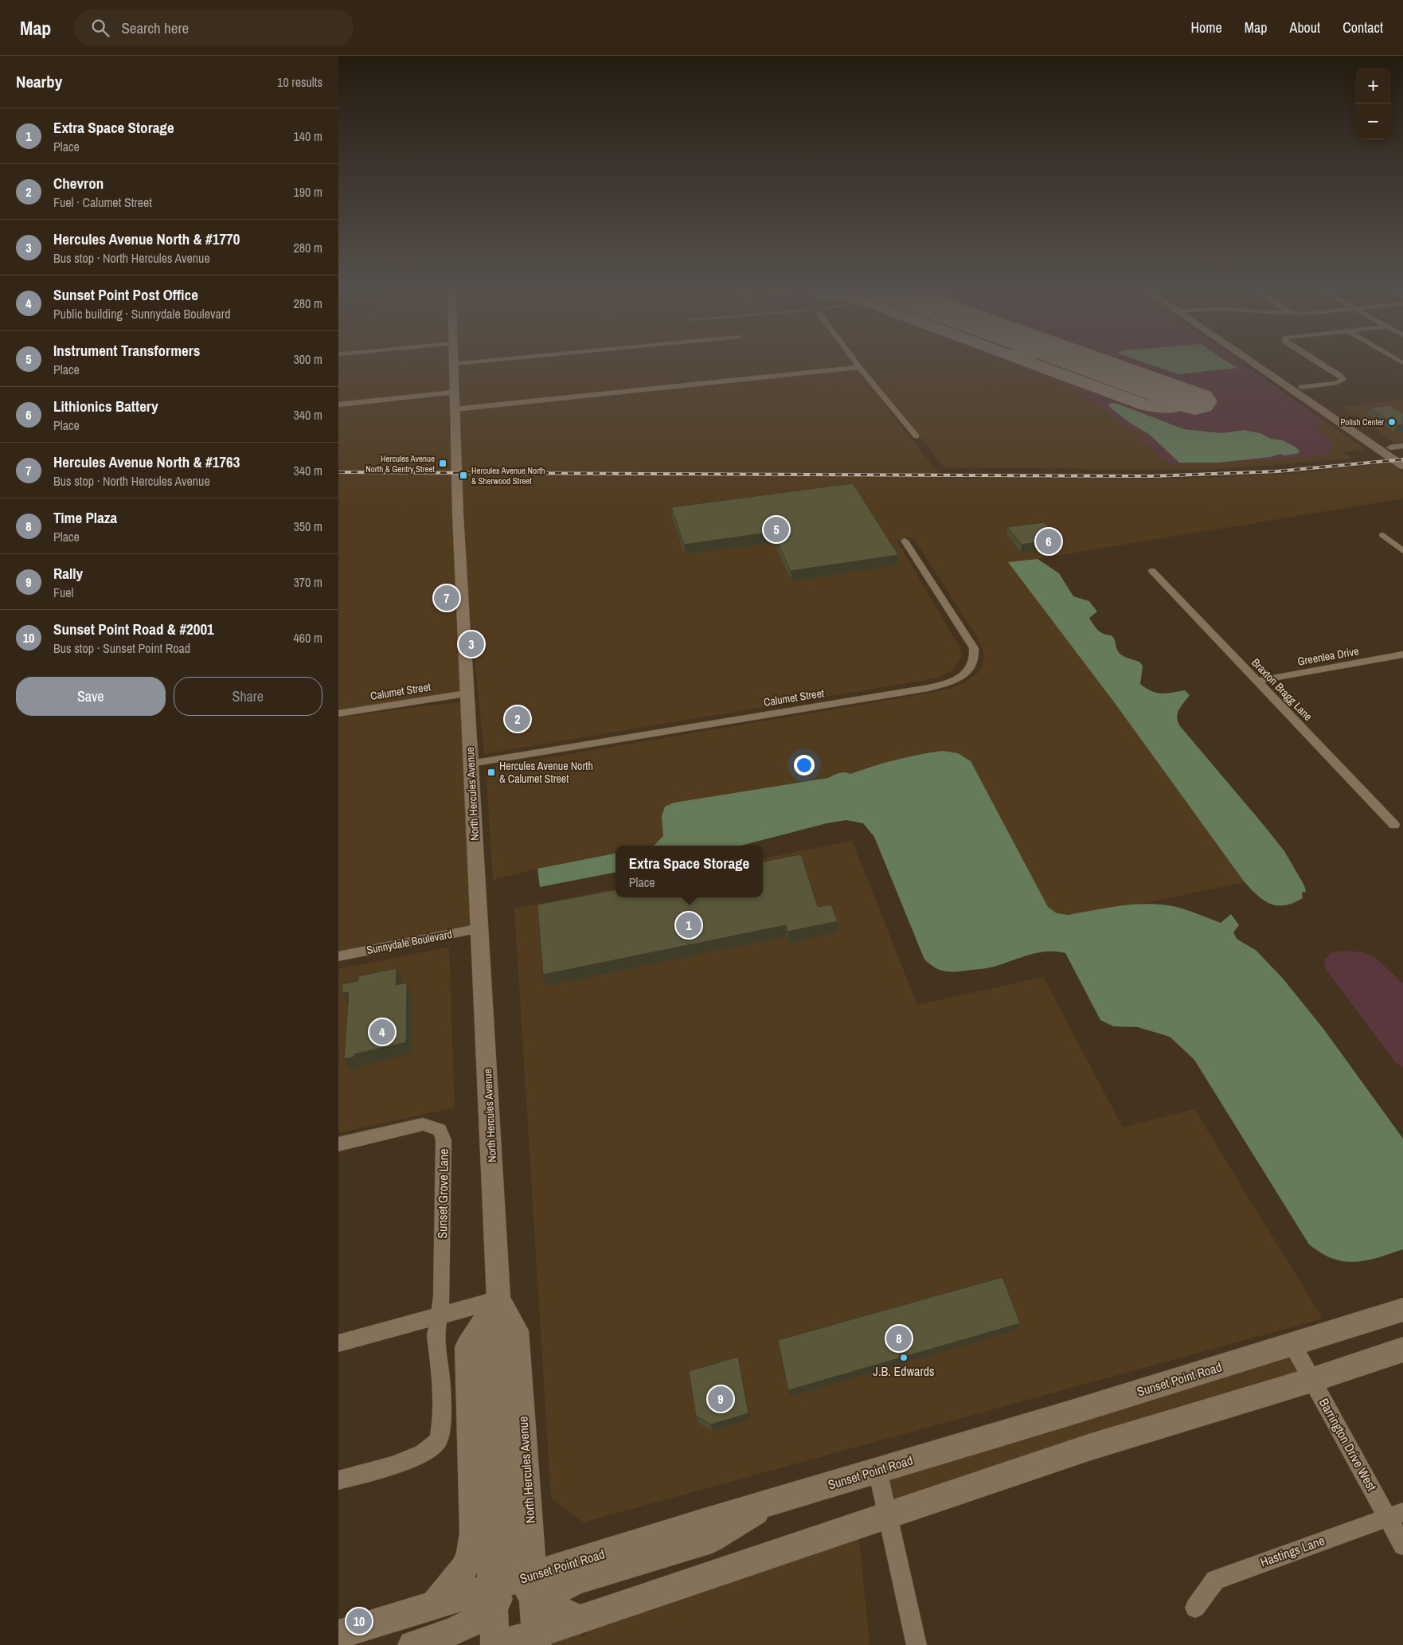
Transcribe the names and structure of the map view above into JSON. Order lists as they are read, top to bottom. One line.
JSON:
{"streets":{"main road":["North Hercules Avenue","Sunset Point Road"],"street":["Greenlea Drive","Braxton Bragg Lane","Calumet Street","Sunnydale Boulevard","Sunset Grove Lane","Barrington Drive West","Hastings Lane"]},"crossings":[["Greenlea Drive","Braxton Bragg Lane"],["Calumet Street","North Hercules Avenue"],["North Hercules Avenue","Sunnydale Boulevard"],["North Hercules Avenue","Sunset Point Road"],["Sunset Point Road","Barrington Drive West"],["Barrington Drive West","Hastings Lane"]],"places":{"other":["Polish Center","J.B. Edwards"],"transit":["Hercules Avenue North & Gentry Street","Hercules Avenue North & Sherwood Street","Hercules Avenue North & Calumet Street"]},"page":{"header":"Map","search":"Search here","nav":["Home","Map","About","Contact"],"heading":["Nearby","10 results"],"map_buttons":["+","−"],"list":[{"mark":"1","name":"Extra Space Storage","note":"Place","value":"140 m"},{"mark":"2","name":"Chevron","note":"Fuel · Calumet Street","value":"190 m"},{"mark":"3","name":"Hercules Avenue North & #1770","note":"Bus stop · North Hercules Avenue","value":"280 m"},{"mark":"4","name":"Sunset Point Post Office","note":"Public building · Sunnydale Boulevard","value":"280 m"},{"mark":"5","name":"Instrument Transformers","note":"Place","value":"300 m"},{"mark":"6","name":"Lithionics Battery","note":"Place","value":"340 m"},{"mark":"7","name":"Hercules Avenue North & #1763","note":"Bus stop · North Hercules Avenue","value":"340 m"},{"mark":"8","name":"Time Plaza","note":"Place","value":"350 m"},{"mark":"9","name":"Rally","note":"Fuel","value":"370 m"},{"mark":"10","name":"Sunset Point Road & #2001","note":"Bus stop · Sunset Point Road","value":"460 m"}],"pins":["5","6","7","3","2","1","4","8","9","10"],"buttons":["Save","Share"],"popup":["Extra Space Storage","Place"]}}
